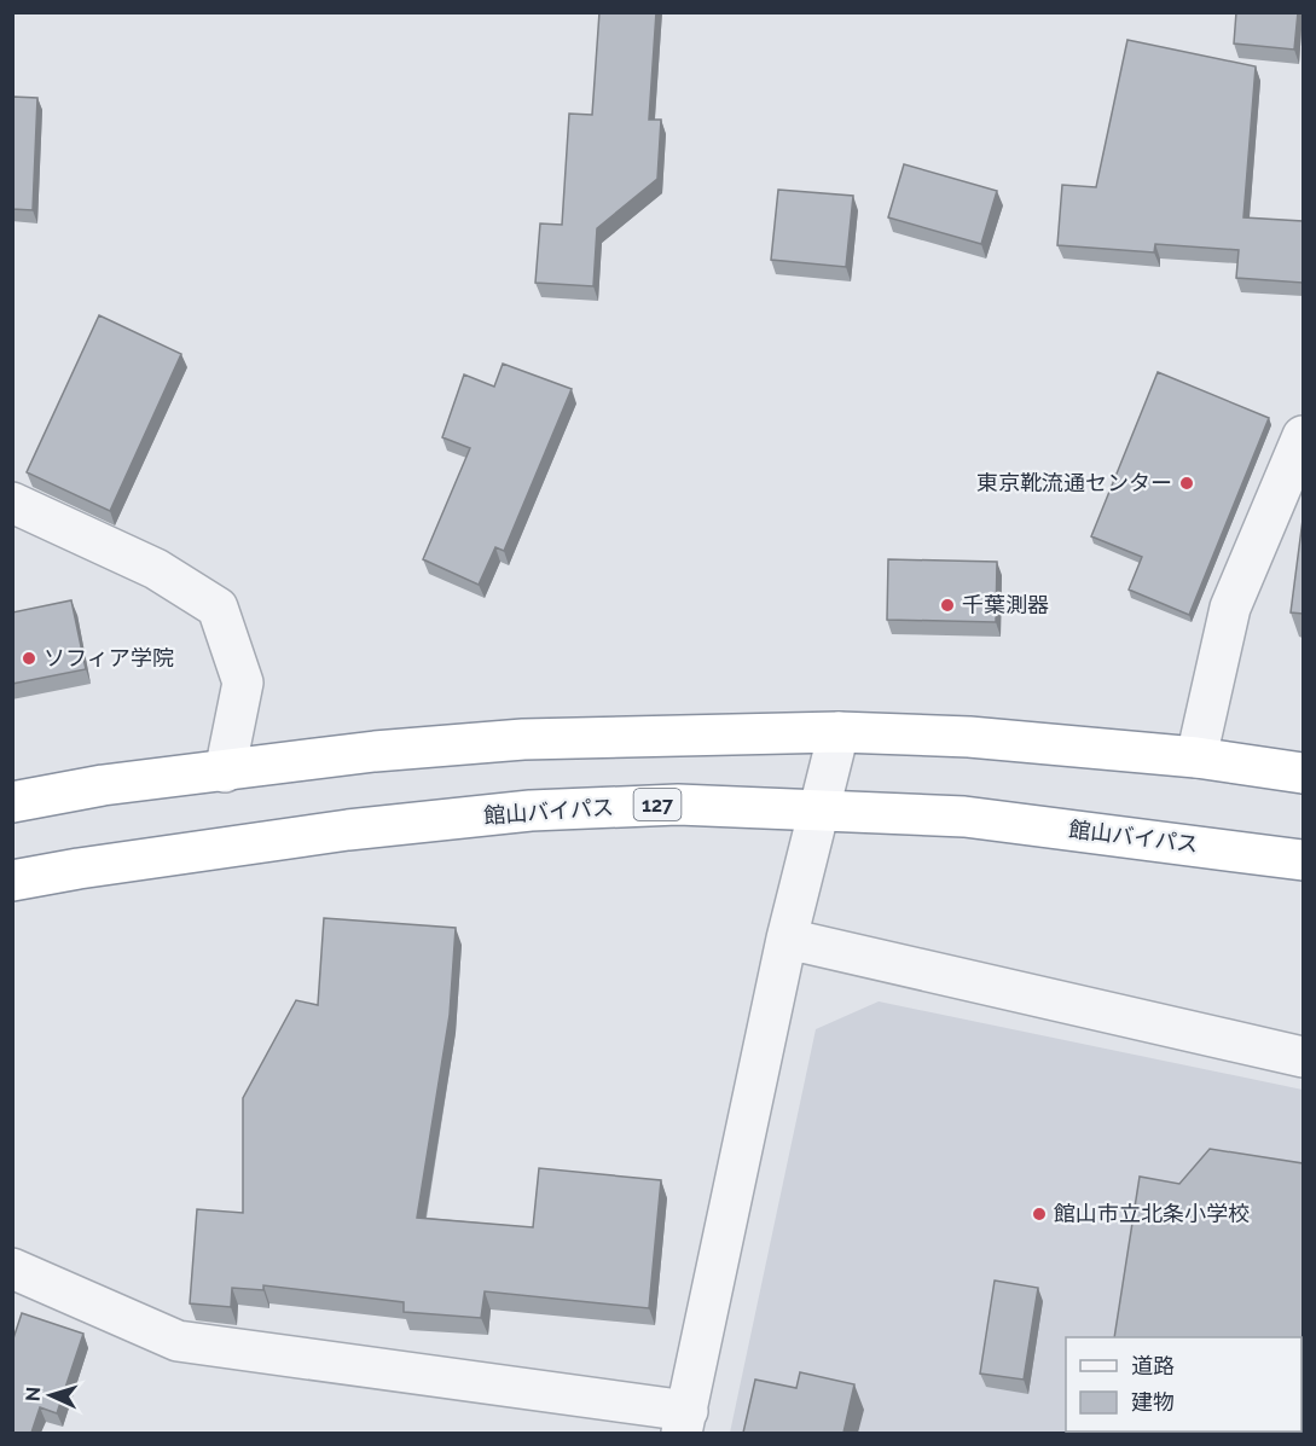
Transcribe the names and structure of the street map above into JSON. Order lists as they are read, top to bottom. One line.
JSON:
{"streets":{"highway":["127","館山バイパス"]},"places":["東京靴流通センター","千葉測器","ソフィア学院","館山市立北条小学校"],"legend":["道路","建物"],"north":"left"}
